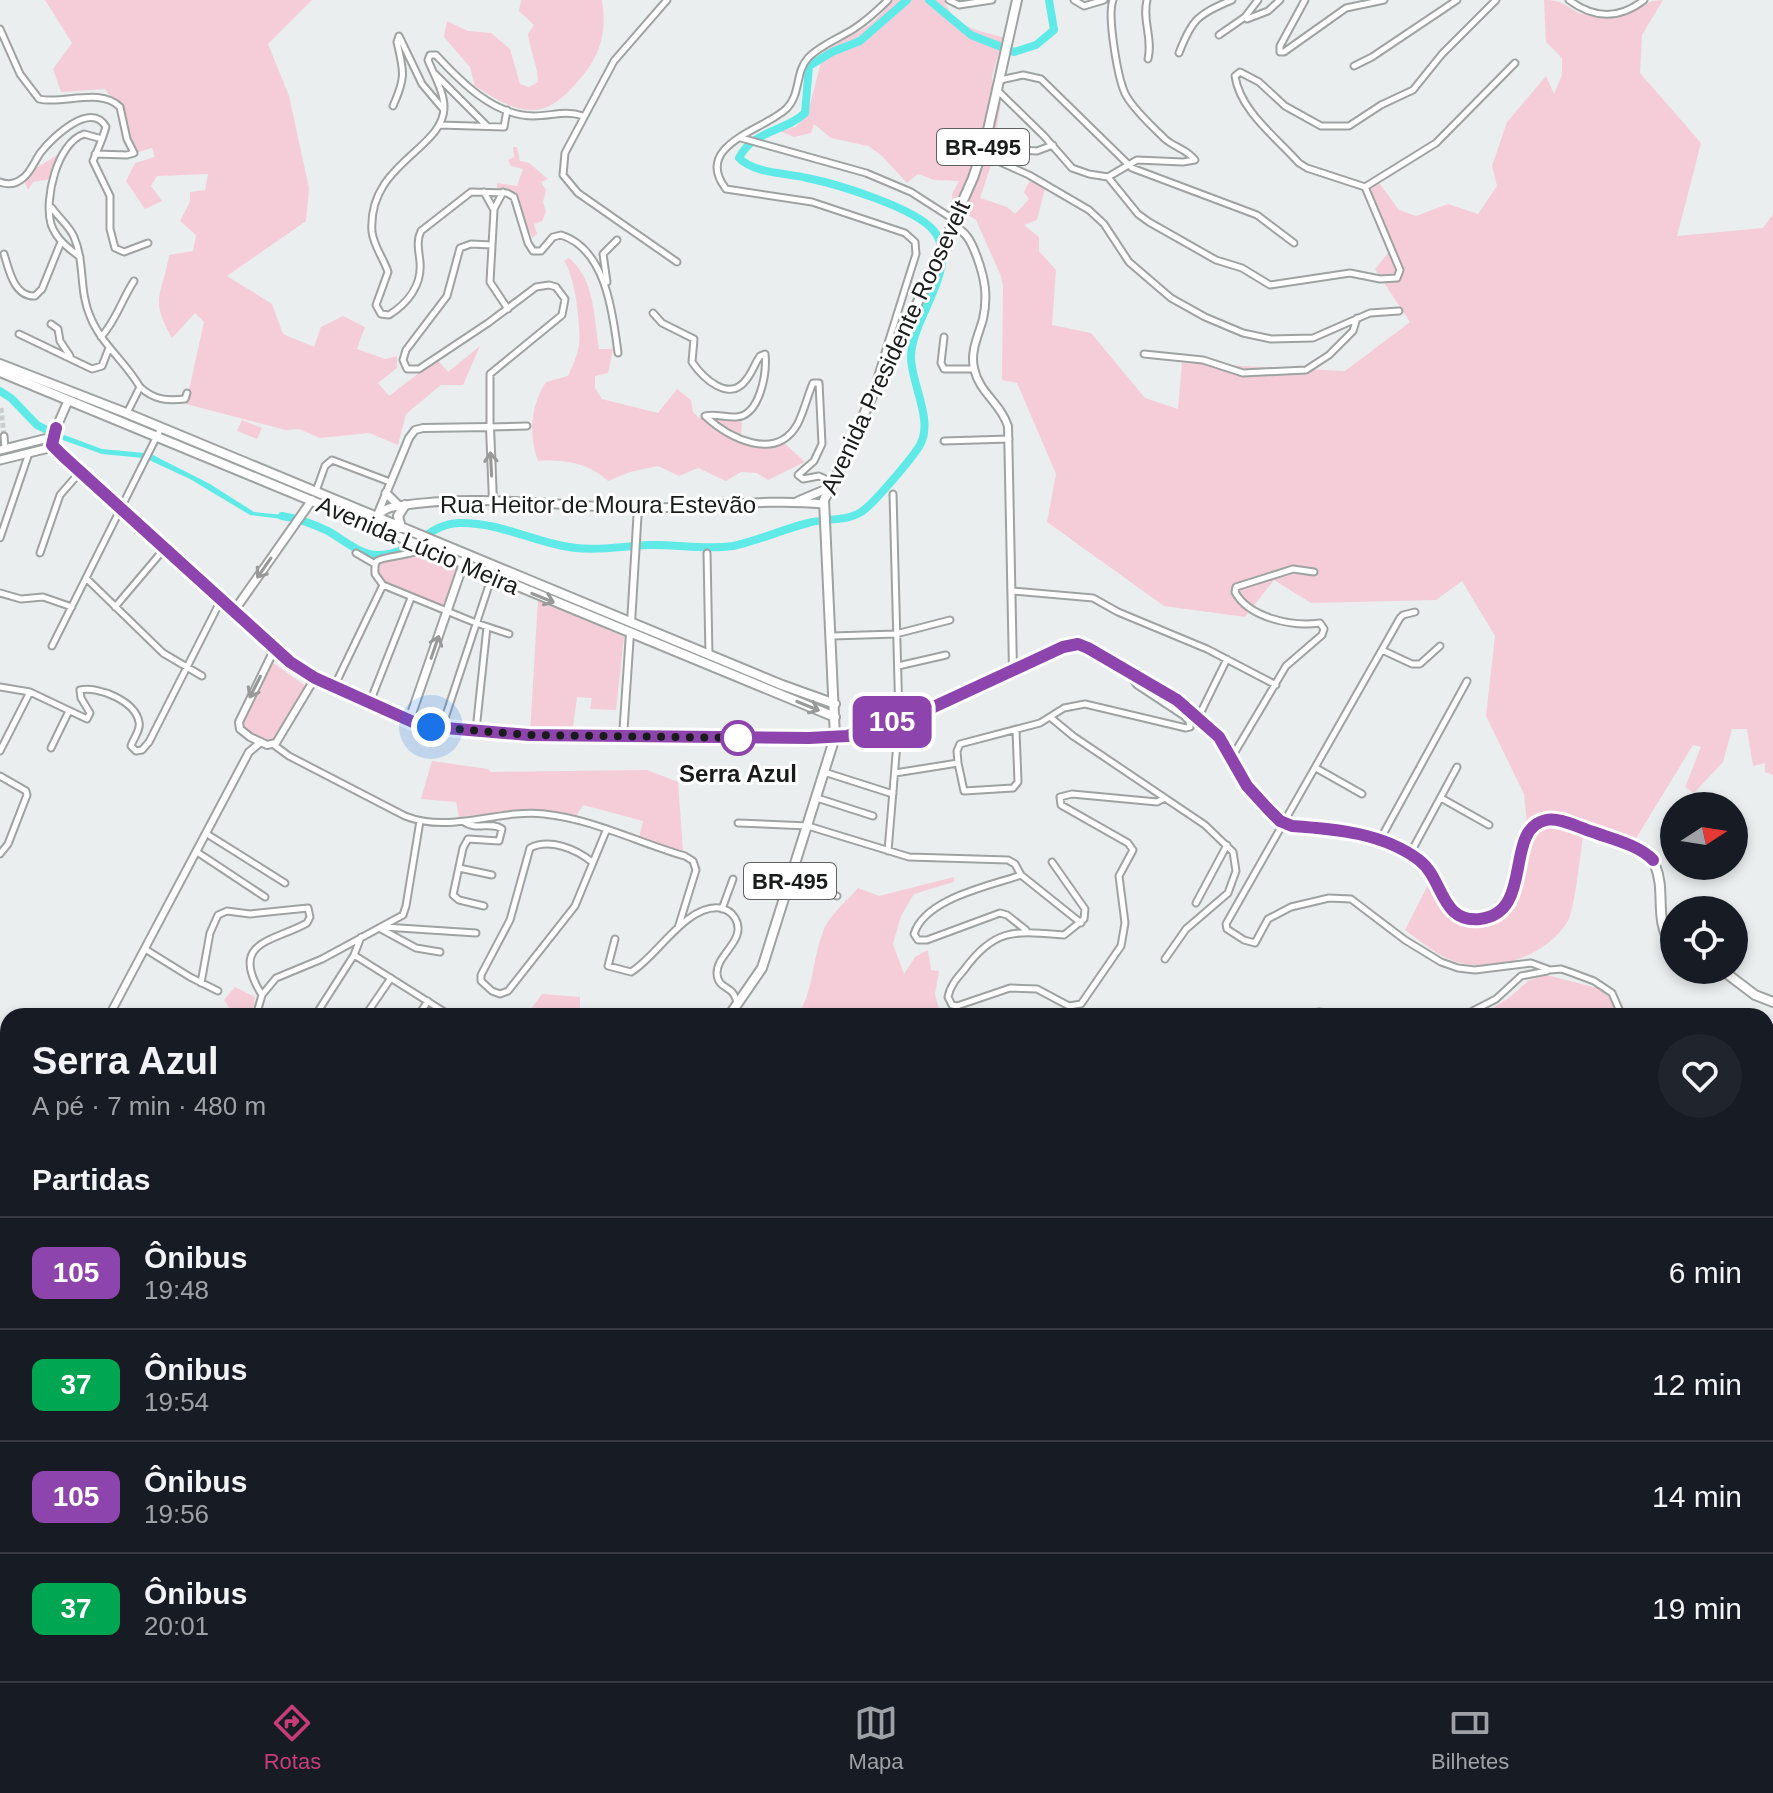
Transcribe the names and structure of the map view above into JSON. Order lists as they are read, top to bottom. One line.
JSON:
{"streets":{"main road":["BR-495","Avenida Presidente Roosevelt","Rua Heitor de Moura Estevão","Avenida Lúcio Meira"]},"crossings":[["BR-495","Avenida Presidente Roosevelt"],["BR-495","Rua Heitor de Moura Estevão"],["BR-495","Avenida Lúcio Meira"],["Avenida Presidente Roosevelt","Rua Heitor de Moura Estevão"],["Rua Heitor de Moura Estevão","Avenida Lúcio Meira"]],"places":["Serra Azul"],"lines":["bus line 105"],"north":"right","page":{"on_map":"105","heading":[["Serra Azul","A pé · 7 min · 480 m"],"Partidas"],"list":[{"mark":"105","name":"Ônibus","note":"19:48","value":"6 min"},{"mark":"37","name":"Ônibus","note":"19:54","value":"12 min"},{"mark":"105","name":"Ônibus","note":"19:56","value":"14 min"},{"mark":"37","name":"Ônibus","note":"20:01","value":"19 min"}],"tabs":["Rotas","Mapa","Bilhetes"]}}
